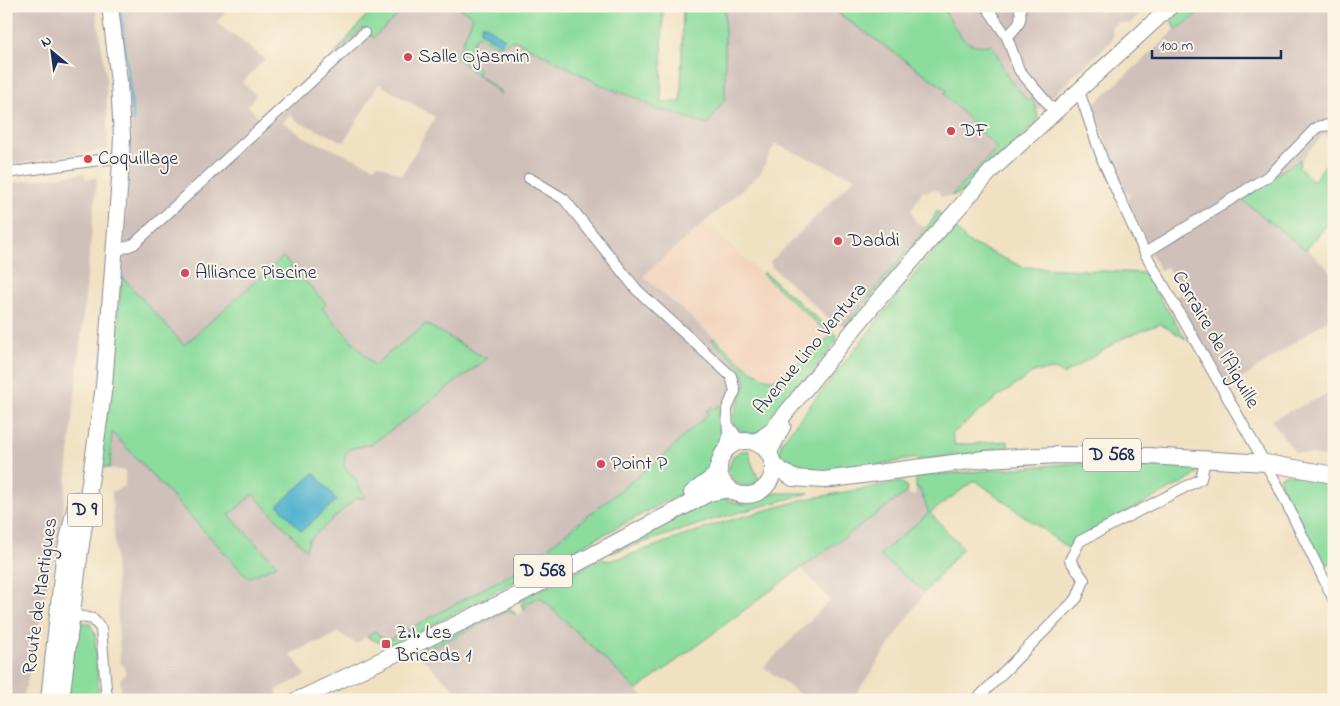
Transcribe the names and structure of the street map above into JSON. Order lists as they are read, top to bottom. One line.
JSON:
{"streets":{"main road":["Avenue Lino Ventura","D 568","D 9","Route de Martigues"],"street":["Carraire de l'Aiguille"]},"crossings":[["Carraire de l'Aiguille","Avenue Lino Ventura"],["Carraire de l'Aiguille","D 568"],["Avenue Lino Ventura","D 568"]],"places":{"other":["Salle Ojasmin","DF","Coquillage","Daddi","Alliance Piscine","Point P"],"transit":["Z.I. Les Bricads 1"]},"scale_bar":"100 m","north":"top left"}
